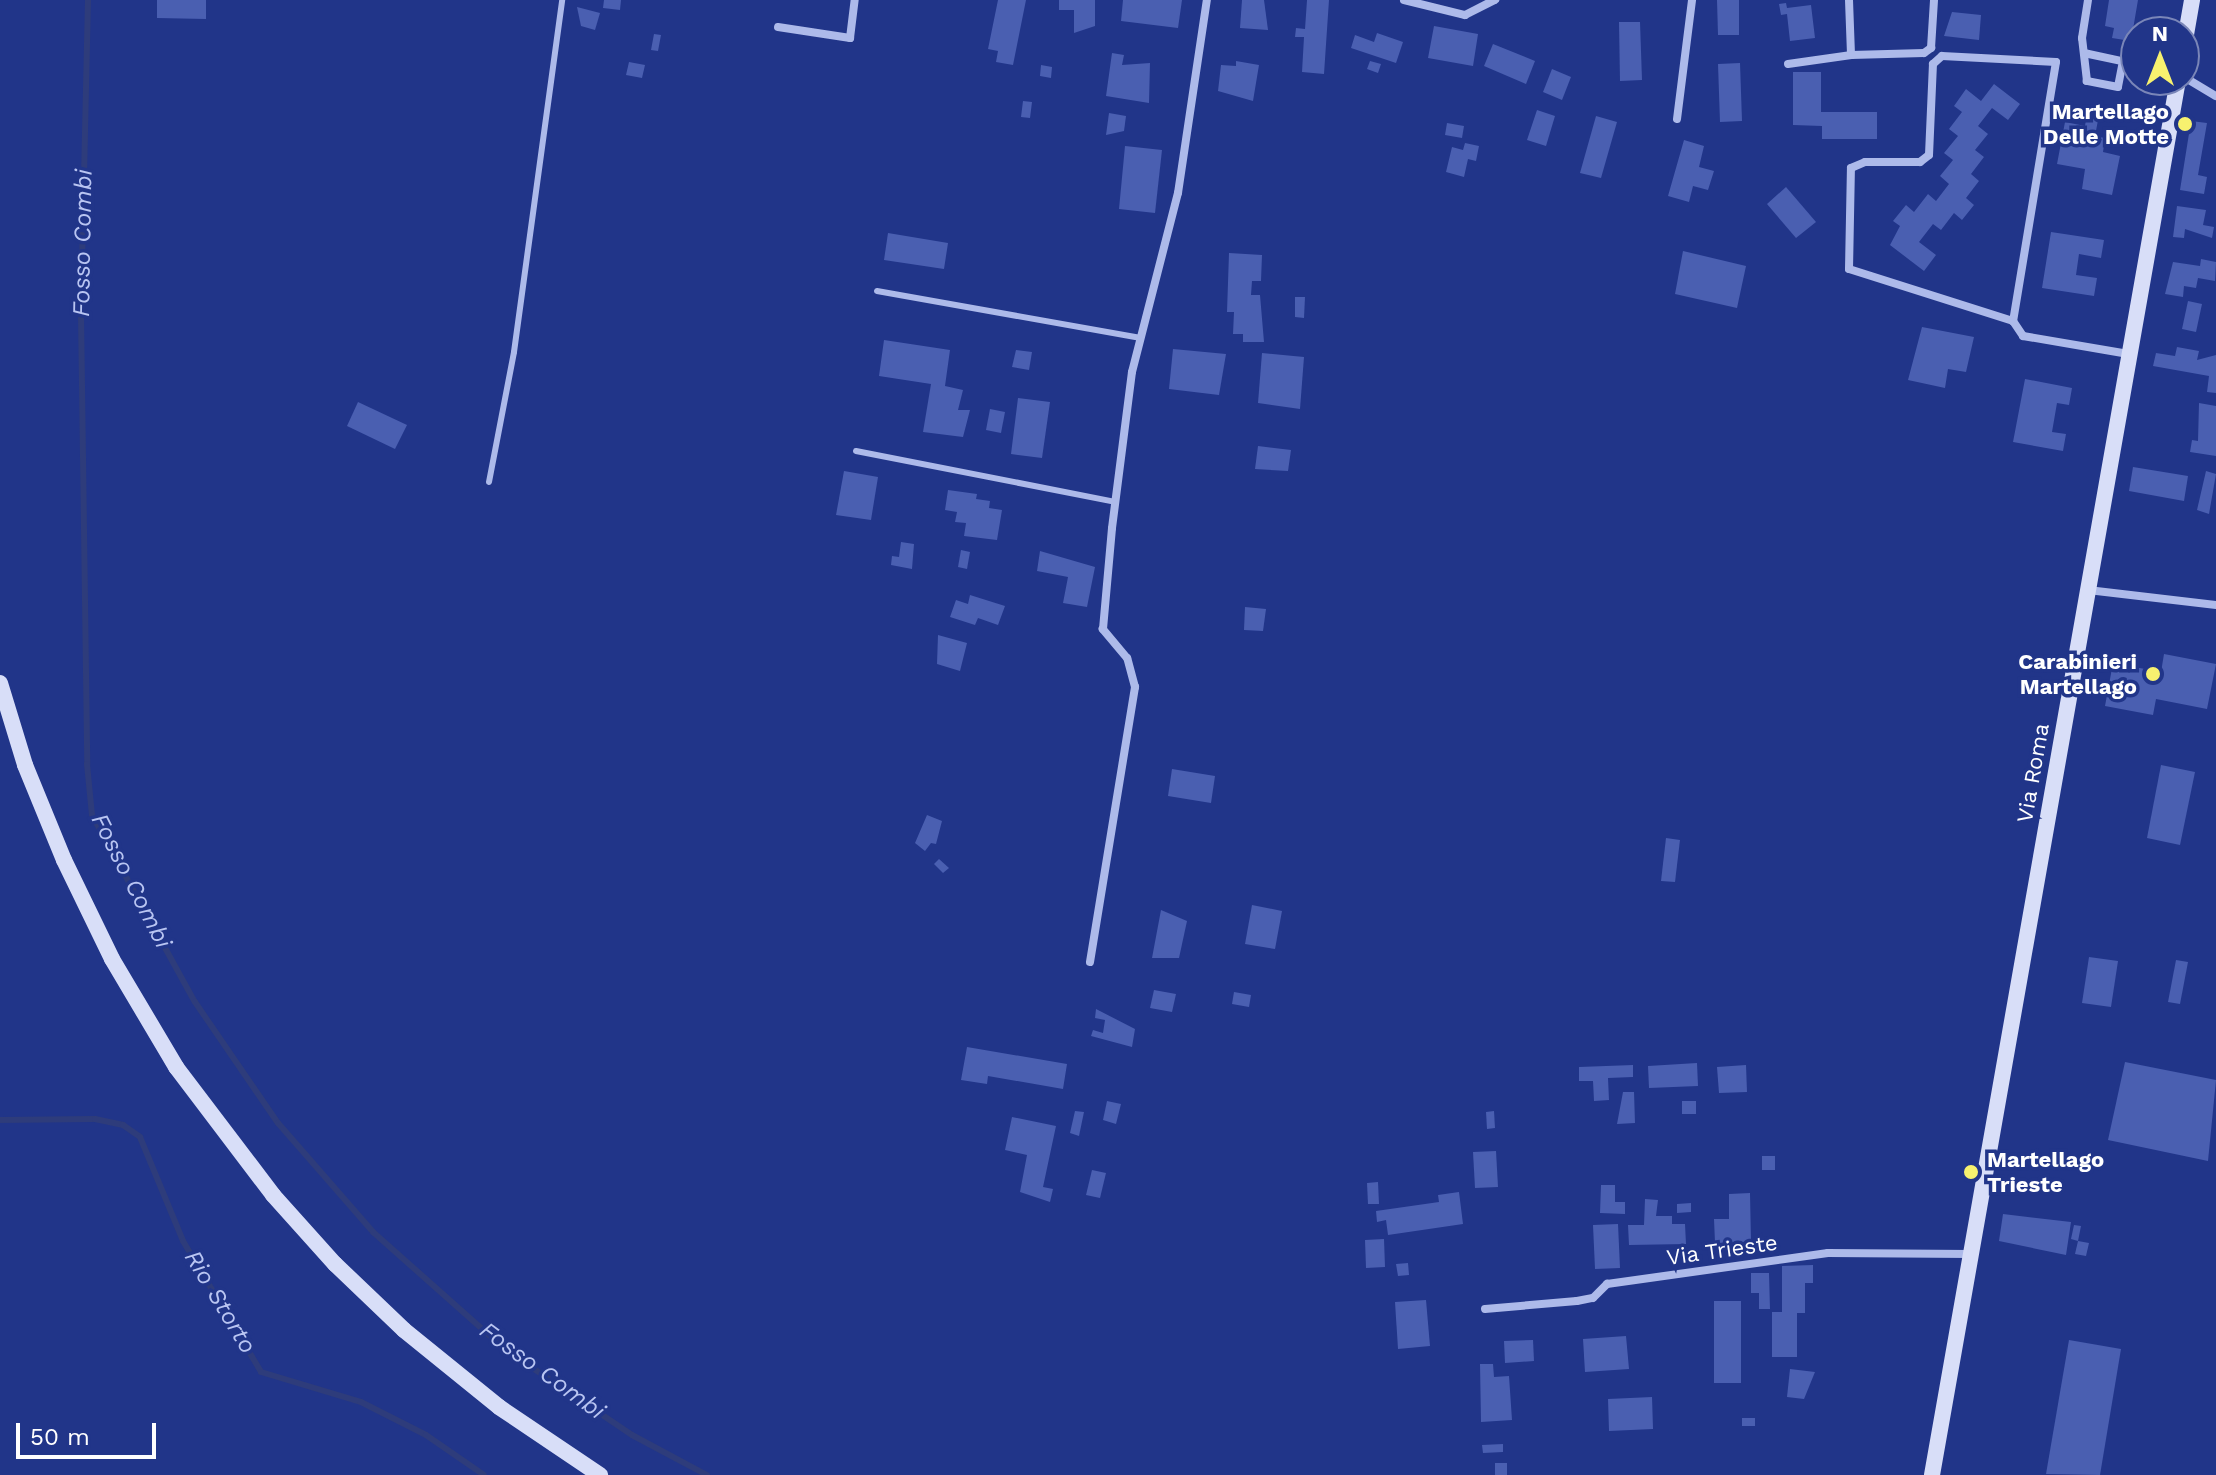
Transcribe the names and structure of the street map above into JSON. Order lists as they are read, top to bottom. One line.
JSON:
{"streets":{"main road":["Via Roma"],"street":["Via Trieste"]},"crossings":[["Via Roma","Via Trieste"]],"water":["Fosso Combi","Rio Storto"],"places":["Martellago Delle Motte","Carabinieri Martellago","Martellago Trieste"],"scale_bar":"50 m","north":"top"}
